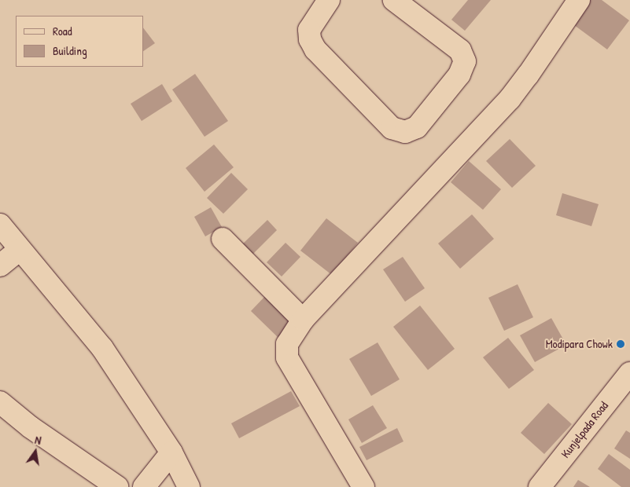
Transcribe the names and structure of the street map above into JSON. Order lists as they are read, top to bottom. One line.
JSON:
{"streets":{"street":["Kunjelpada Road"]},"places":["Modipara Chowk"],"legend":["Road","Building"],"north":"top"}
